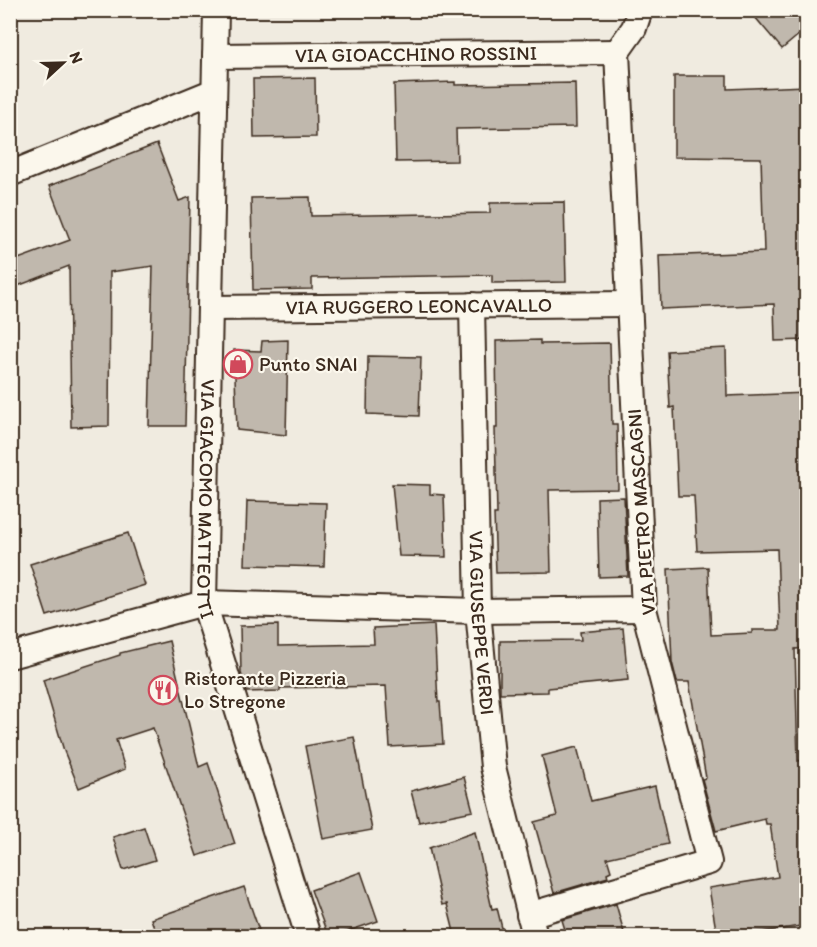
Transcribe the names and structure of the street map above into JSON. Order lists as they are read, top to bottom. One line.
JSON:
{"streets":{"street":["VIA GIOACCHINO ROSSINI","VIA RUGGERO LEONCAVALLO","VIA GIACOMO MATTEOTTI","VIA PIETRO MASCAGNI","VIA GIUSEPPE VERDI"]},"crossings":[["VIA GIOACCHINO ROSSINI","VIA GIACOMO MATTEOTTI"],["VIA GIOACCHINO ROSSINI","VIA PIETRO MASCAGNI"],["VIA RUGGERO LEONCAVALLO","VIA GIACOMO MATTEOTTI"],["VIA RUGGERO LEONCAVALLO","VIA PIETRO MASCAGNI"],["VIA RUGGERO LEONCAVALLO","VIA GIUSEPPE VERDI"],["VIA PIETRO MASCAGNI","VIA GIUSEPPE VERDI"]],"places":{"shop":["Punto SNAI"],"restaurant":["Ristorante Pizzeria Lo Stregone"]},"north":"right"}
